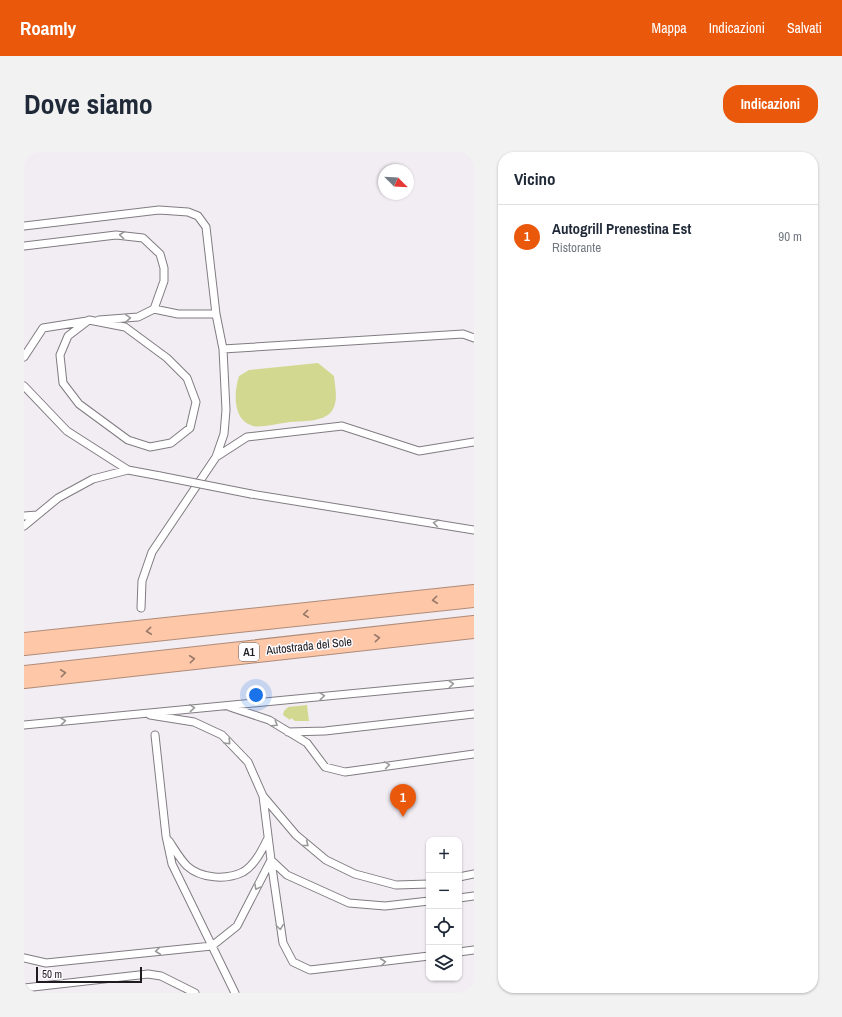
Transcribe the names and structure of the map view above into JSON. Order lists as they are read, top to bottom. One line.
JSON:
{"streets":{"highway":["Autostrada del Sole","A1"]},"scale_bar":"50 m","north":"bottom right","page":{"header":"Roamly","nav":["Mappa","Indicazioni","Salvati"],"title":"Dove siamo","buttons":"Indicazioni","heading":"Vicino","list":[{"mark":"1","name":"Autogrill Prenestina Est","note":"Ristorante","value":"90 m"}],"pins":"1","map_buttons":["+","−"],"scale":"50 m"}}
